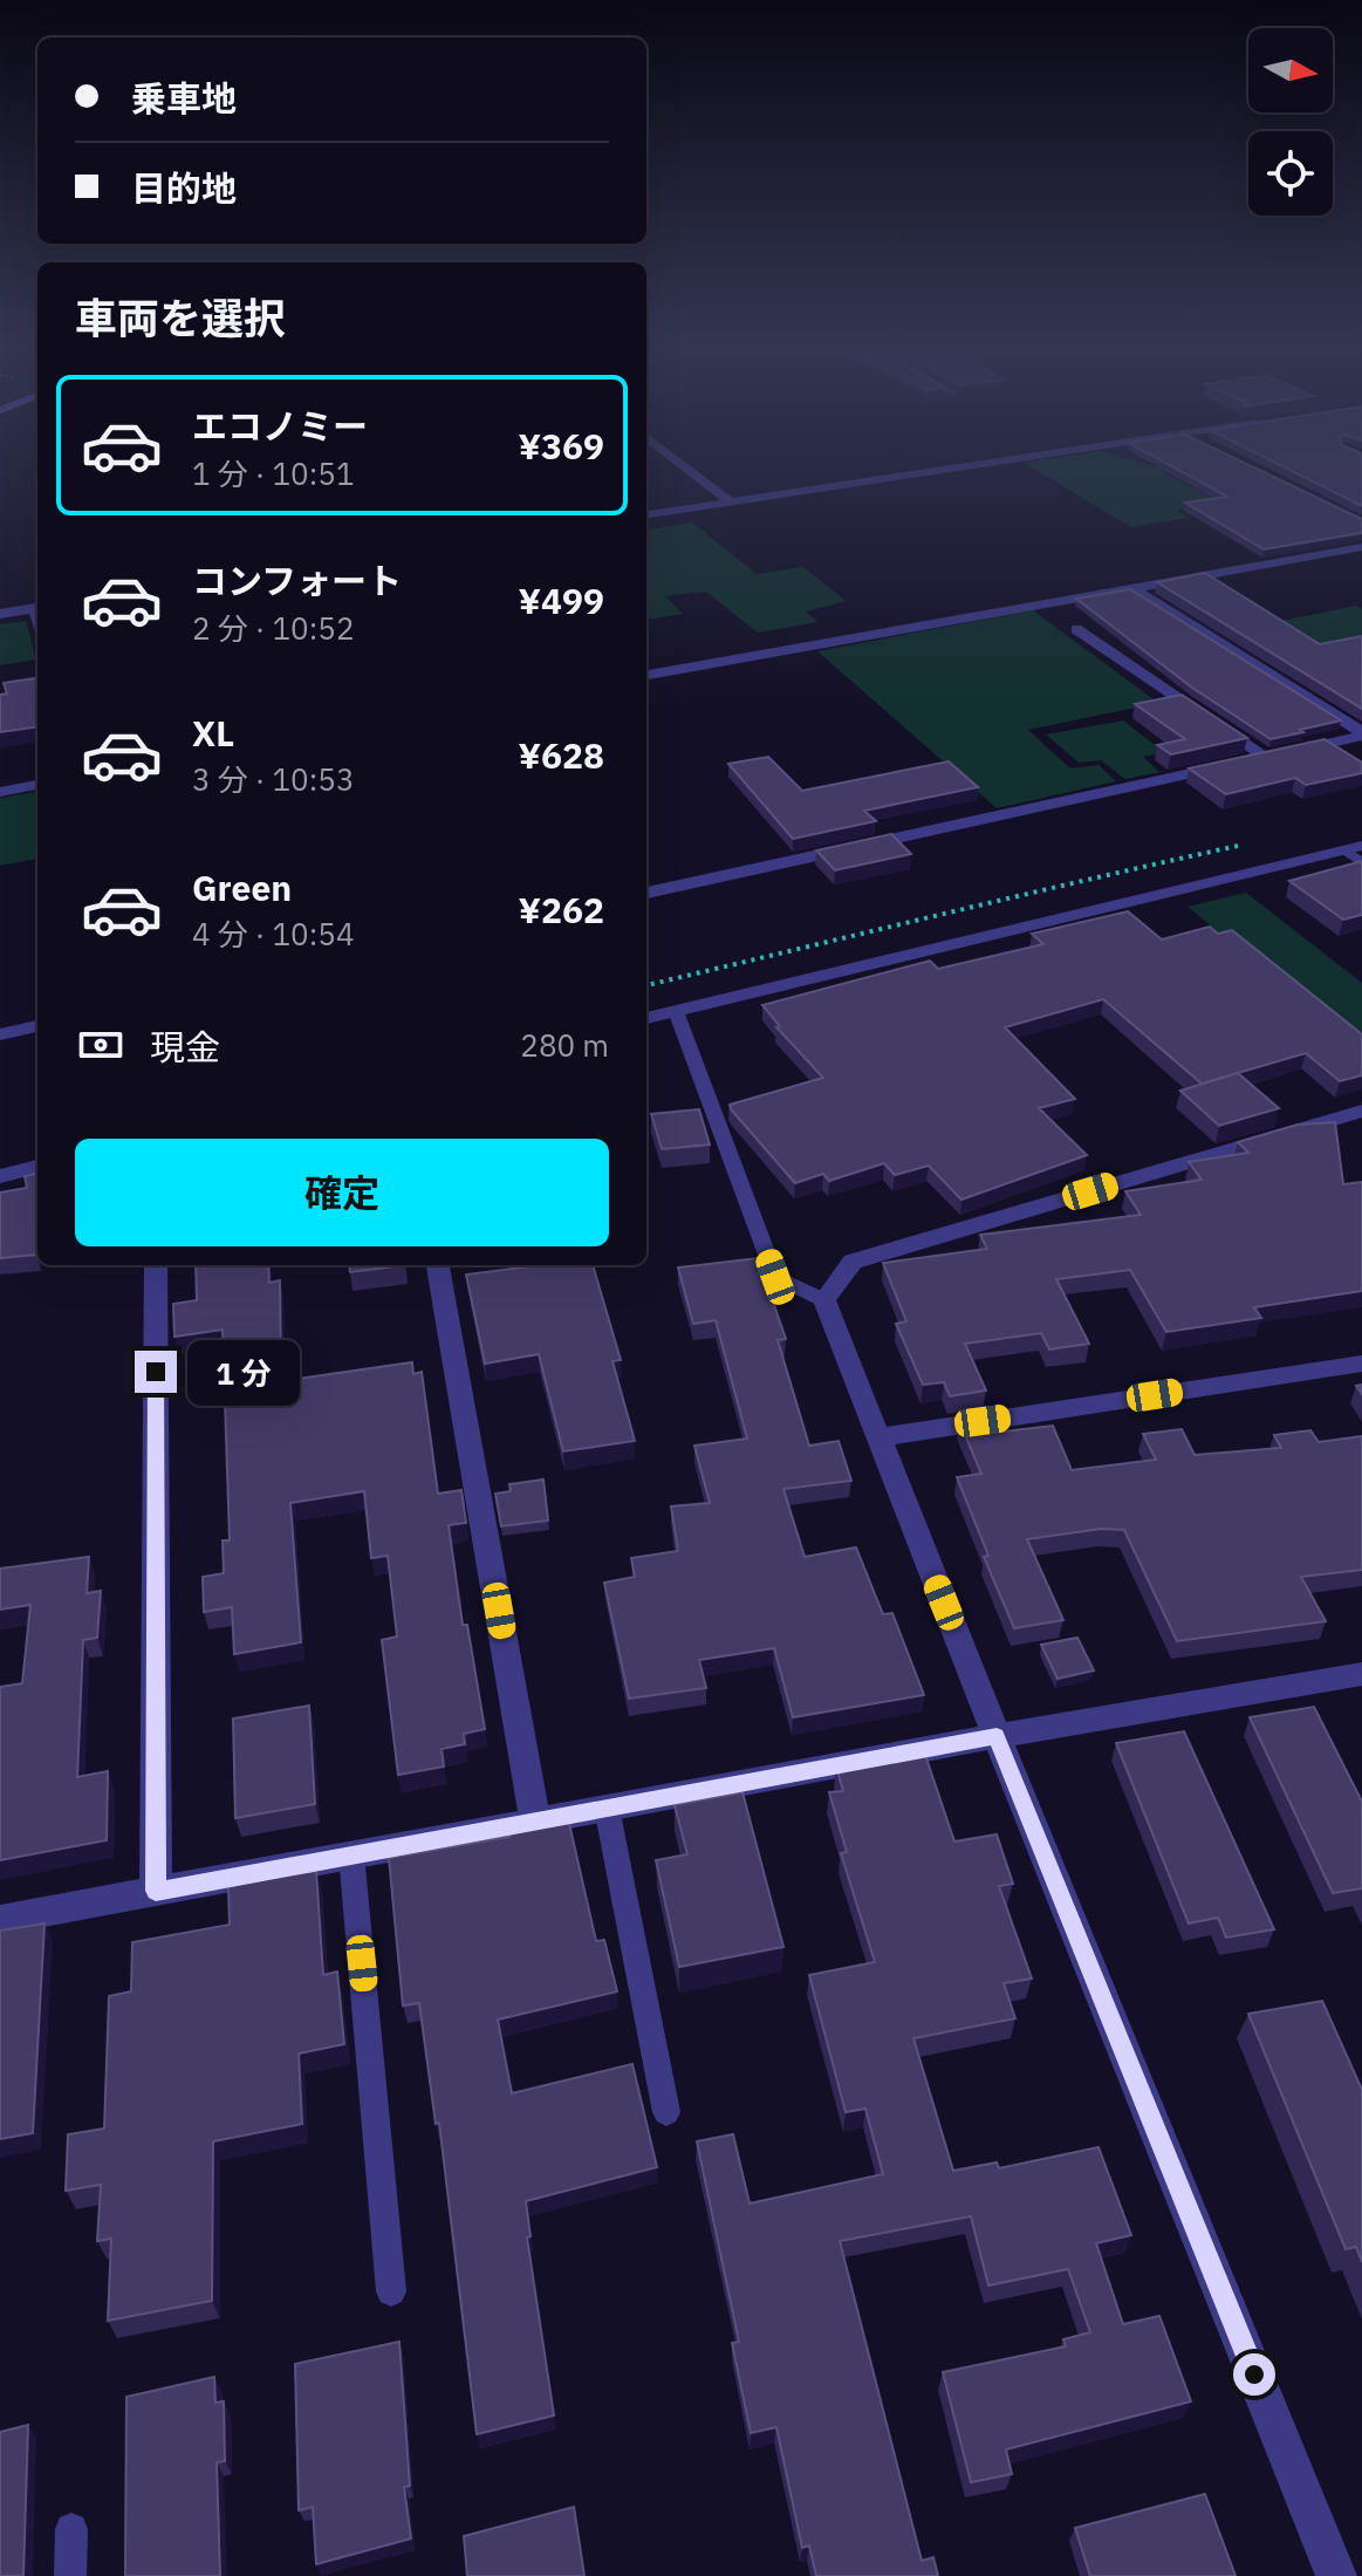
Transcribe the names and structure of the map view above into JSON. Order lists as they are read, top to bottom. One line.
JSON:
{"north":"right","page":{"banner":["乗車地","目的地"],"heading":"車両を選択","list":[{"name":"エコノミー","note":"1 分 · 10:51","value":"¥369"},{"name":"コンフォート","note":"2 分 · 10:52","value":"¥499"},{"name":"XL","note":"3 分 · 10:53","value":"¥628"},{"name":"Green","note":"4 分 · 10:54","value":"¥262"}],"pay":["現金","280 m"],"buttons":"確定","bubble":"1 分"}}
